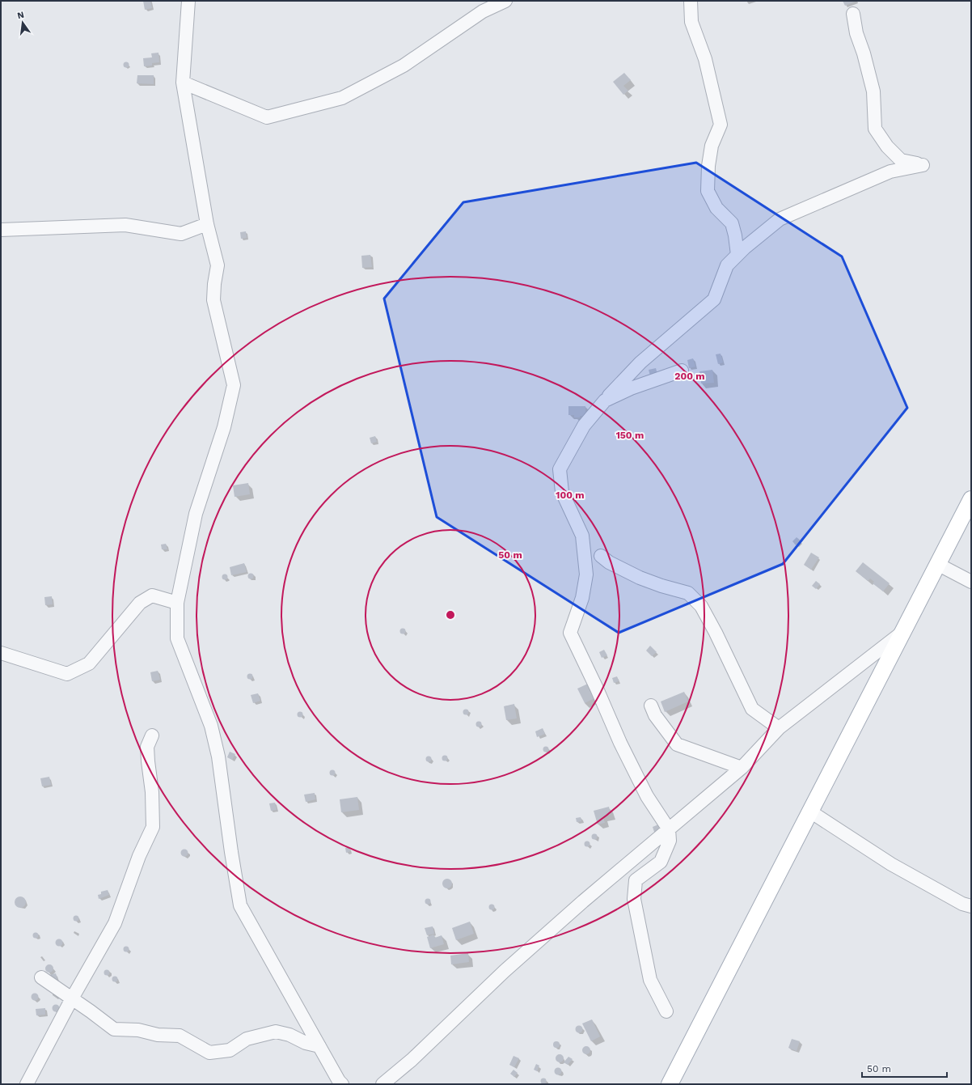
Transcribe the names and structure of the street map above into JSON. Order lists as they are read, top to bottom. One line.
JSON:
{"scale_bar":"50 m","north":"top","rings":["200 m","150 m","100 m","50 m"]}
